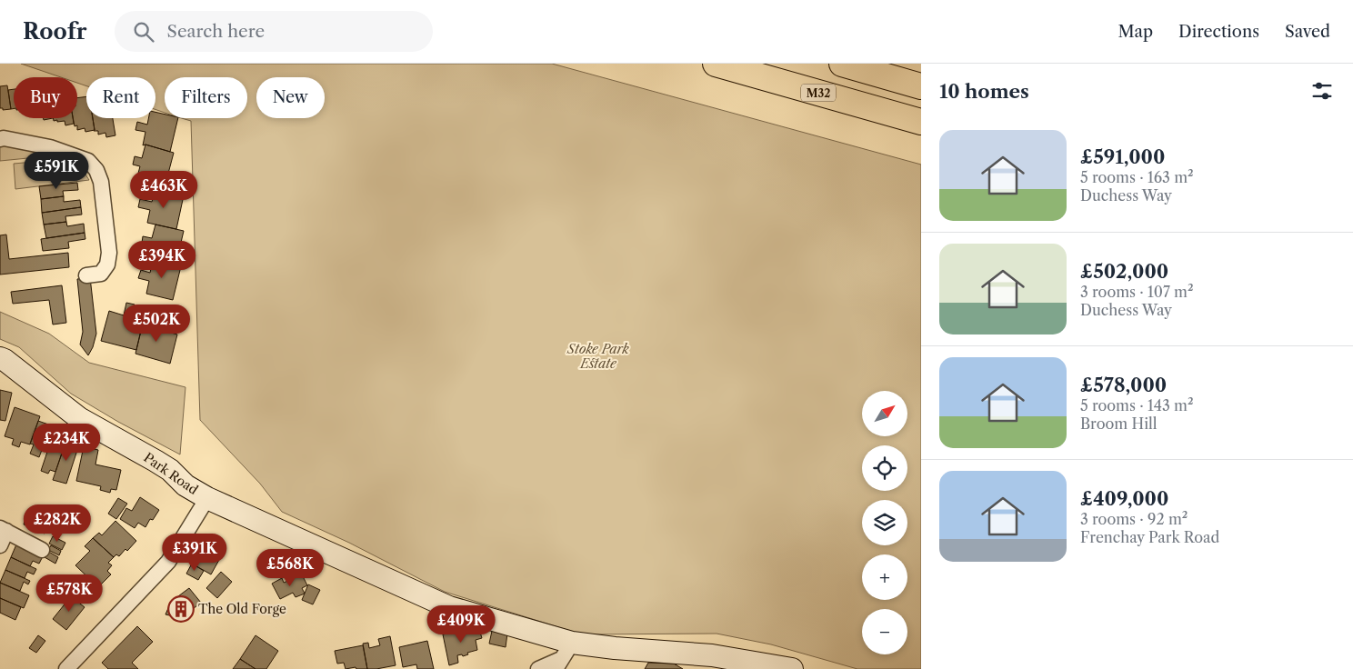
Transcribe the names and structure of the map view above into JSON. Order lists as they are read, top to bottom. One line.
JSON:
{"streets":{"highway":["M32"],"main road":["Park Road"]},"parks":["Stoke Park Estate"],"places":{"building":["The Old Forge"]},"north":"top right","page":{"header":"Roofr","search":"Search here","nav":["Map","Directions","Saved"],"heading":"10 homes","chip":["Buy","Rent","Filters","New"],"list":[{"name":"£591,000","note":"5 rooms · 163 m² · Duchess Way"},{"name":"£502,000","note":"3 rooms · 107 m² · Duchess Way"},{"name":"£578,000","note":"5 rooms · 143 m² · Broom Hill"},{"name":"£409,000","note":"3 rooms · 92 m² · Frenchay Park Road"}],"price":["£591K","£463K","£394K","£502K","£234K","£282K","£391K","£568K","£578K","£409K"],"map_buttons":["+","−"]}}
